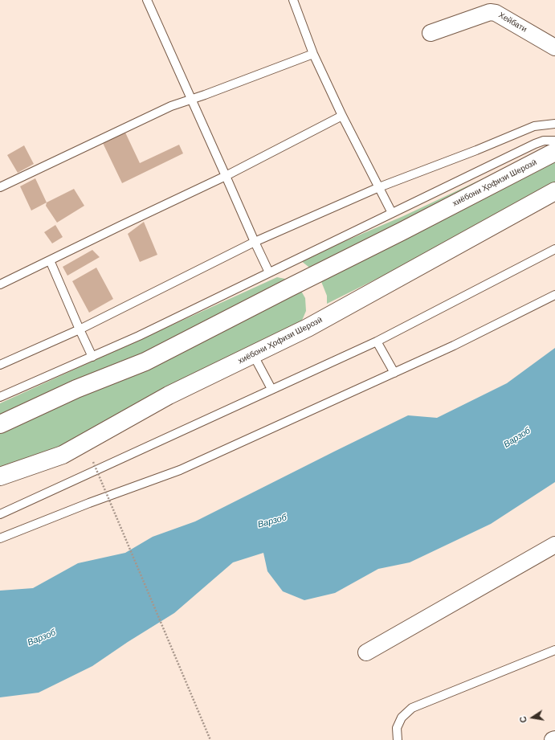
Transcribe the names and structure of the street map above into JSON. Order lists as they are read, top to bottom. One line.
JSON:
{"streets":{"main road":["хиёбони Ҳофизи Шерозӣ"],"street":["Хейбати"]},"water":["Варзоб"],"north":"left"}
